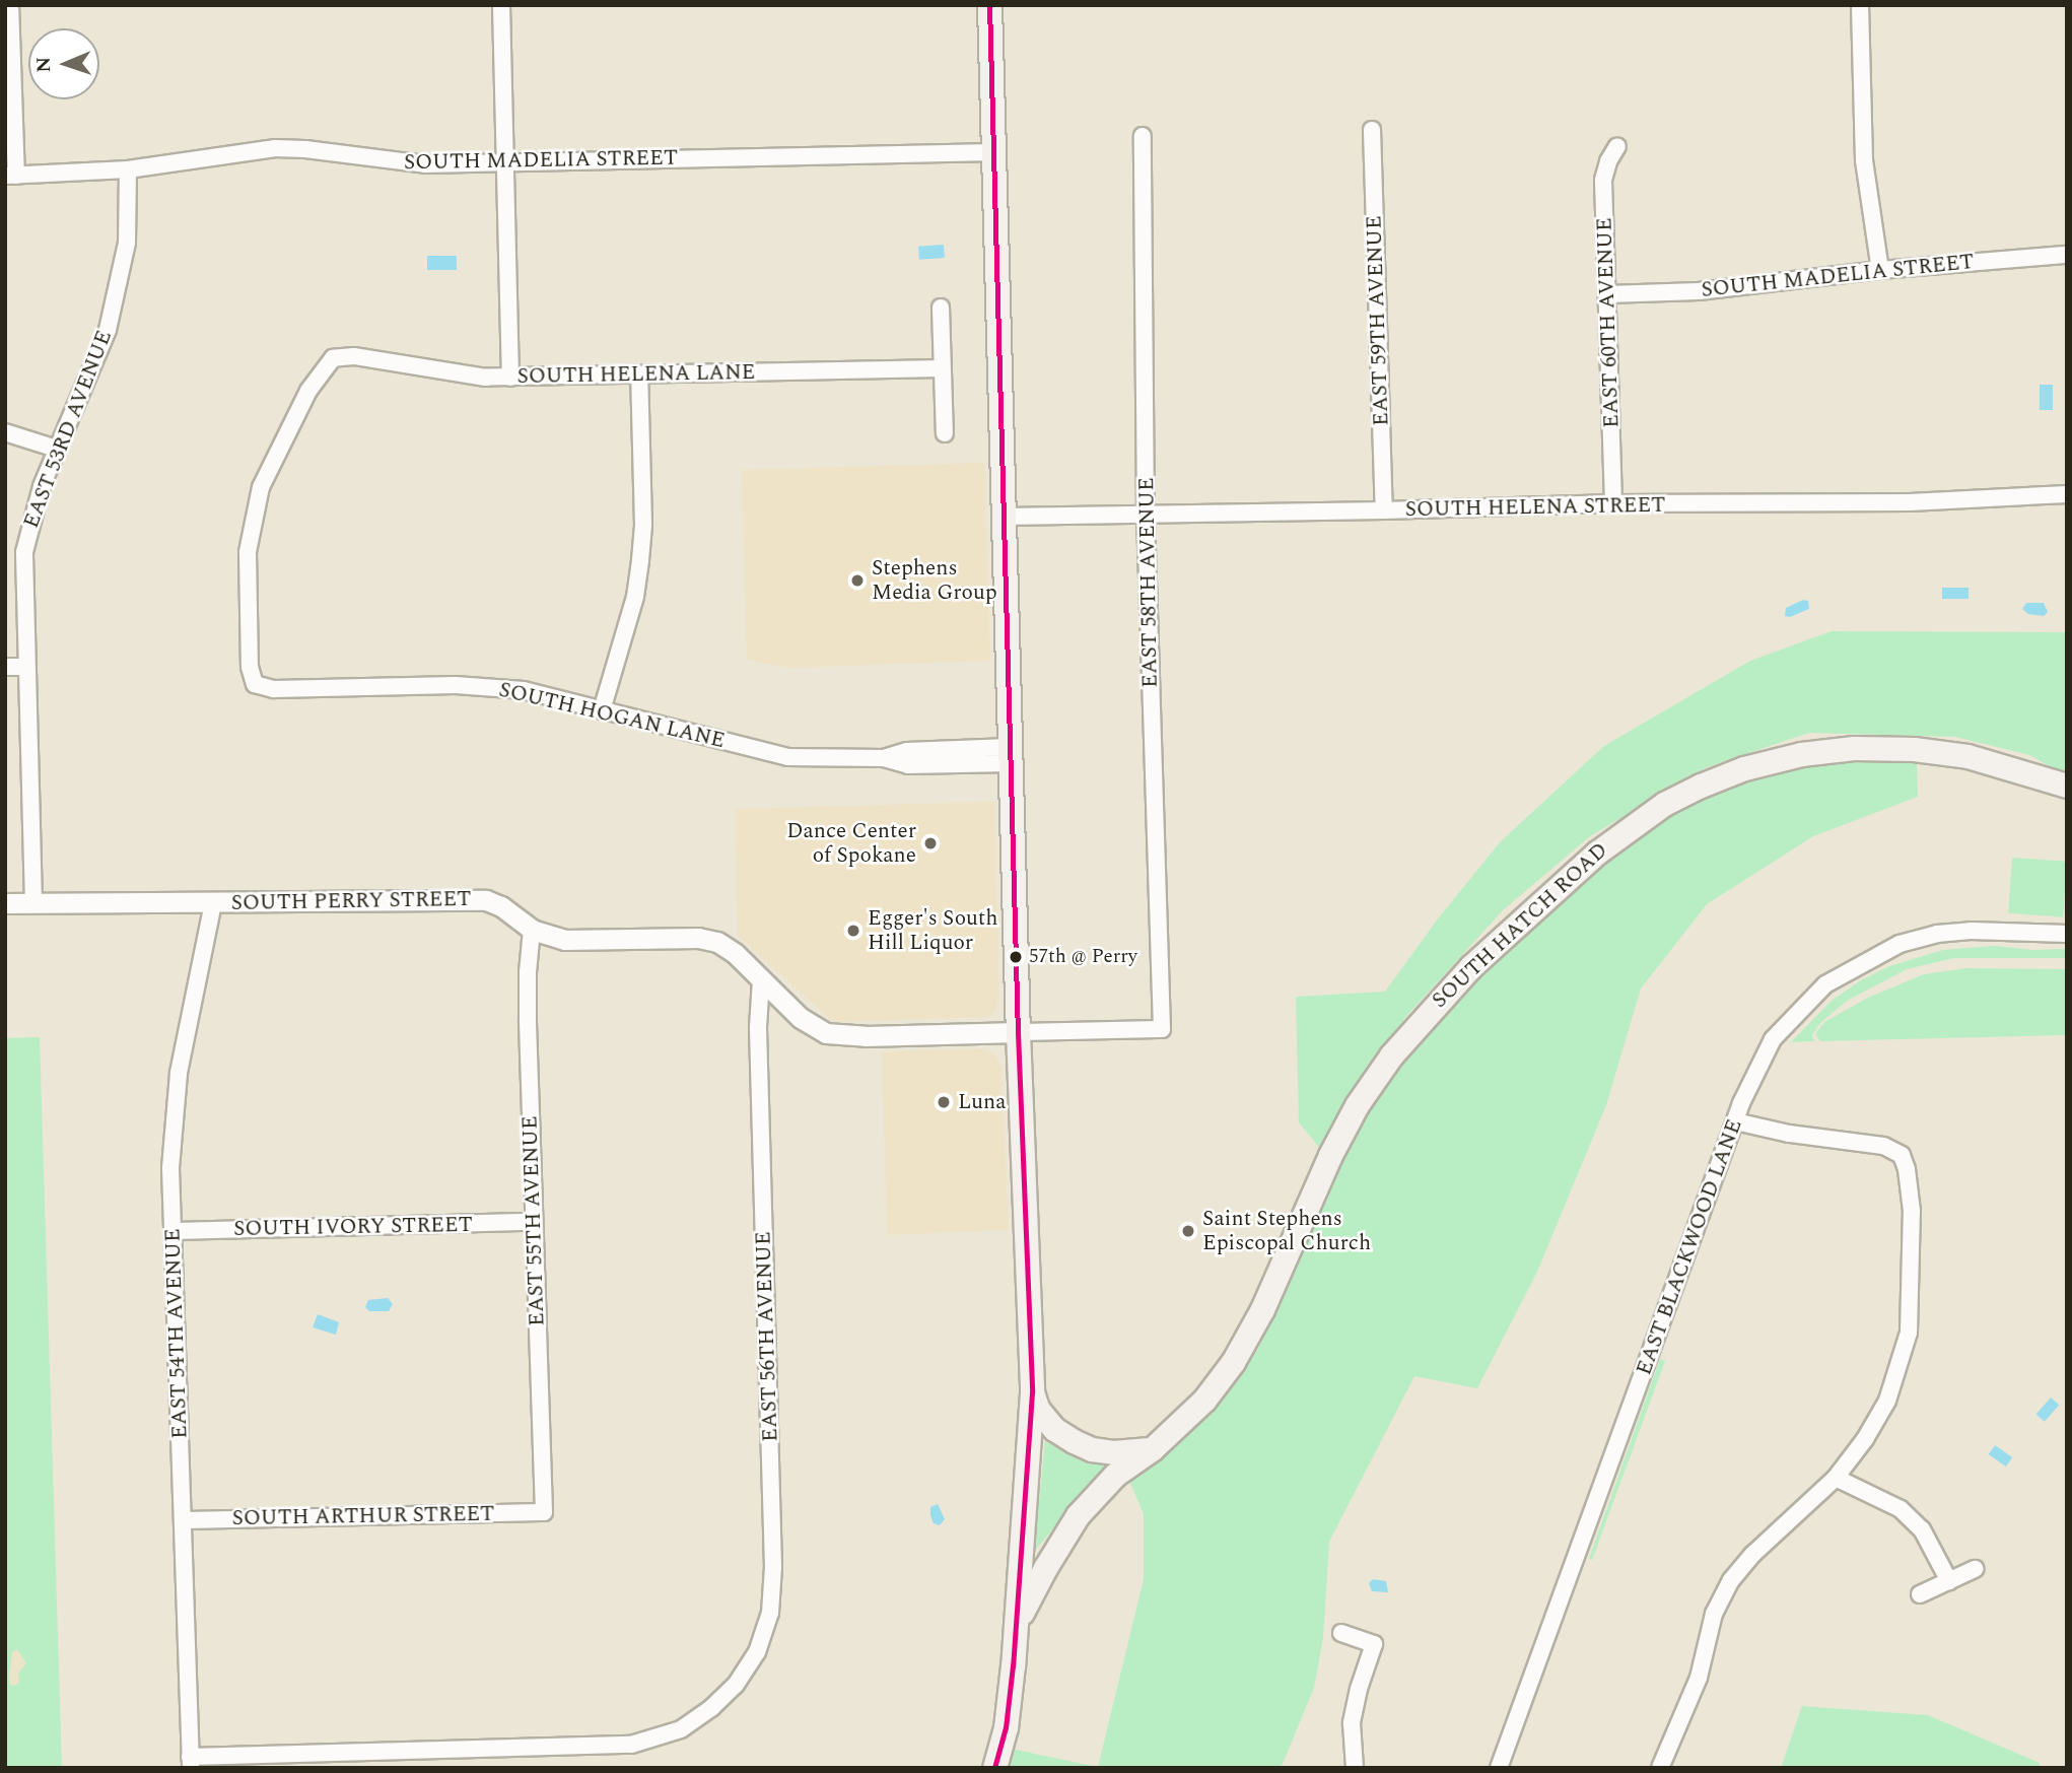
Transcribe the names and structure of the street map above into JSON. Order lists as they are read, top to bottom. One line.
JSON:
{"streets":{"main road":["SOUTH HATCH ROAD"],"street":["SOUTH MADELIA STREET","EAST 59TH AVENUE","EAST 60TH AVENUE","SOUTH HELENA LANE","EAST 53RD AVENUE","SOUTH HELENA STREET","EAST 58TH AVENUE","SOUTH HOGAN LANE","SOUTH PERRY STREET","EAST 55TH AVENUE","SOUTH IVORY STREET","EAST BLACKWOOD LANE","EAST 54TH AVENUE","EAST 56TH AVENUE","SOUTH ARTHUR STREET"]},"crossings":[["SOUTH MADELIA STREET","EAST 60TH AVENUE"],["SOUTH MADELIA STREET","EAST 53RD AVENUE"],["EAST 59TH AVENUE","SOUTH HELENA STREET"],["EAST 60TH AVENUE","SOUTH HELENA STREET"],["SOUTH HELENA LANE","SOUTH HOGAN LANE"],["EAST 53RD AVENUE","SOUTH PERRY STREET"],["SOUTH HELENA STREET","EAST 58TH AVENUE"],["EAST 58TH AVENUE","SOUTH PERRY STREET"],["SOUTH PERRY STREET","EAST 55TH AVENUE"],["SOUTH PERRY STREET","EAST 54TH AVENUE"],["SOUTH PERRY STREET","EAST 56TH AVENUE"],["EAST 55TH AVENUE","SOUTH IVORY STREET"],["EAST 55TH AVENUE","SOUTH ARTHUR STREET"],["SOUTH IVORY STREET","EAST 54TH AVENUE"],["EAST 54TH AVENUE","EAST 56TH AVENUE"],["EAST 54TH AVENUE","SOUTH ARTHUR STREET"]],"places":["Stephens Media Group","Dance Center of Spokane","Egger's South Hill Liquor","57th @ Perry","Luna","Saint Stephens Episcopal Church"],"north":"left"}
